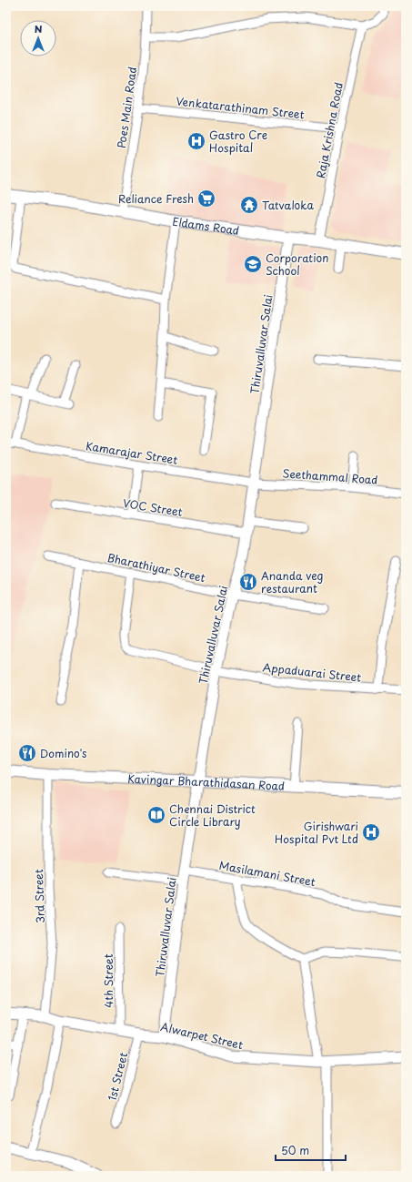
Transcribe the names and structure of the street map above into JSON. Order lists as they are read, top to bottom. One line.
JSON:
{"streets":{"main road":["Eldams Road","Kavingar Bharathidasan Road"],"street":["Poes Main Road","Venkatarathinam Street","Raja Krishna Road","Thiruvalluvar Salai","Kamarajar Street","Seethammal Road","VOC Street","Bharathiyar Street","Appaduarai Street","Masilamani Street","3rd Street","4th Street","Alwarpet Street","1st Street"]},"crossings":[["Poes Main Road","Venkatarathinam Street"],["Poes Main Road","Eldams Road"],["Venkatarathinam Street","Raja Krishna Road"],["Raja Krishna Road","Eldams Road"],["Eldams Road","Thiruvalluvar Salai"],["Thiruvalluvar Salai","Kamarajar Street"],["Thiruvalluvar Salai","Seethammal Road"],["Thiruvalluvar Salai","VOC Street"],["Thiruvalluvar Salai","Bharathiyar Street"],["Thiruvalluvar Salai","Appaduarai Street"],["Thiruvalluvar Salai","Kavingar Bharathidasan Road"],["Thiruvalluvar Salai","Masilamani Street"],["Thiruvalluvar Salai","Alwarpet Street"],["Kamarajar Street","Seethammal Road"],["Bharathiyar Street","Appaduarai Street"],["Kavingar Bharathidasan Road","3rd Street"],["3rd Street","Alwarpet Street"],["4th Street","Alwarpet Street"],["Alwarpet Street","1st Street"]],"places":{"hospital":["Gastro Cre Hospital","Girishwari Hospital Pvt Ltd"],"supermarket":["Reliance Fresh"],"temple":["Tatvaloka"],"school or university":["Corporation School"],"restaurant":["Ananda veg restaurant","Domino's"],"library":["Chennai District Circle Library"]},"scale_bar":"50 m","north":"top"}
